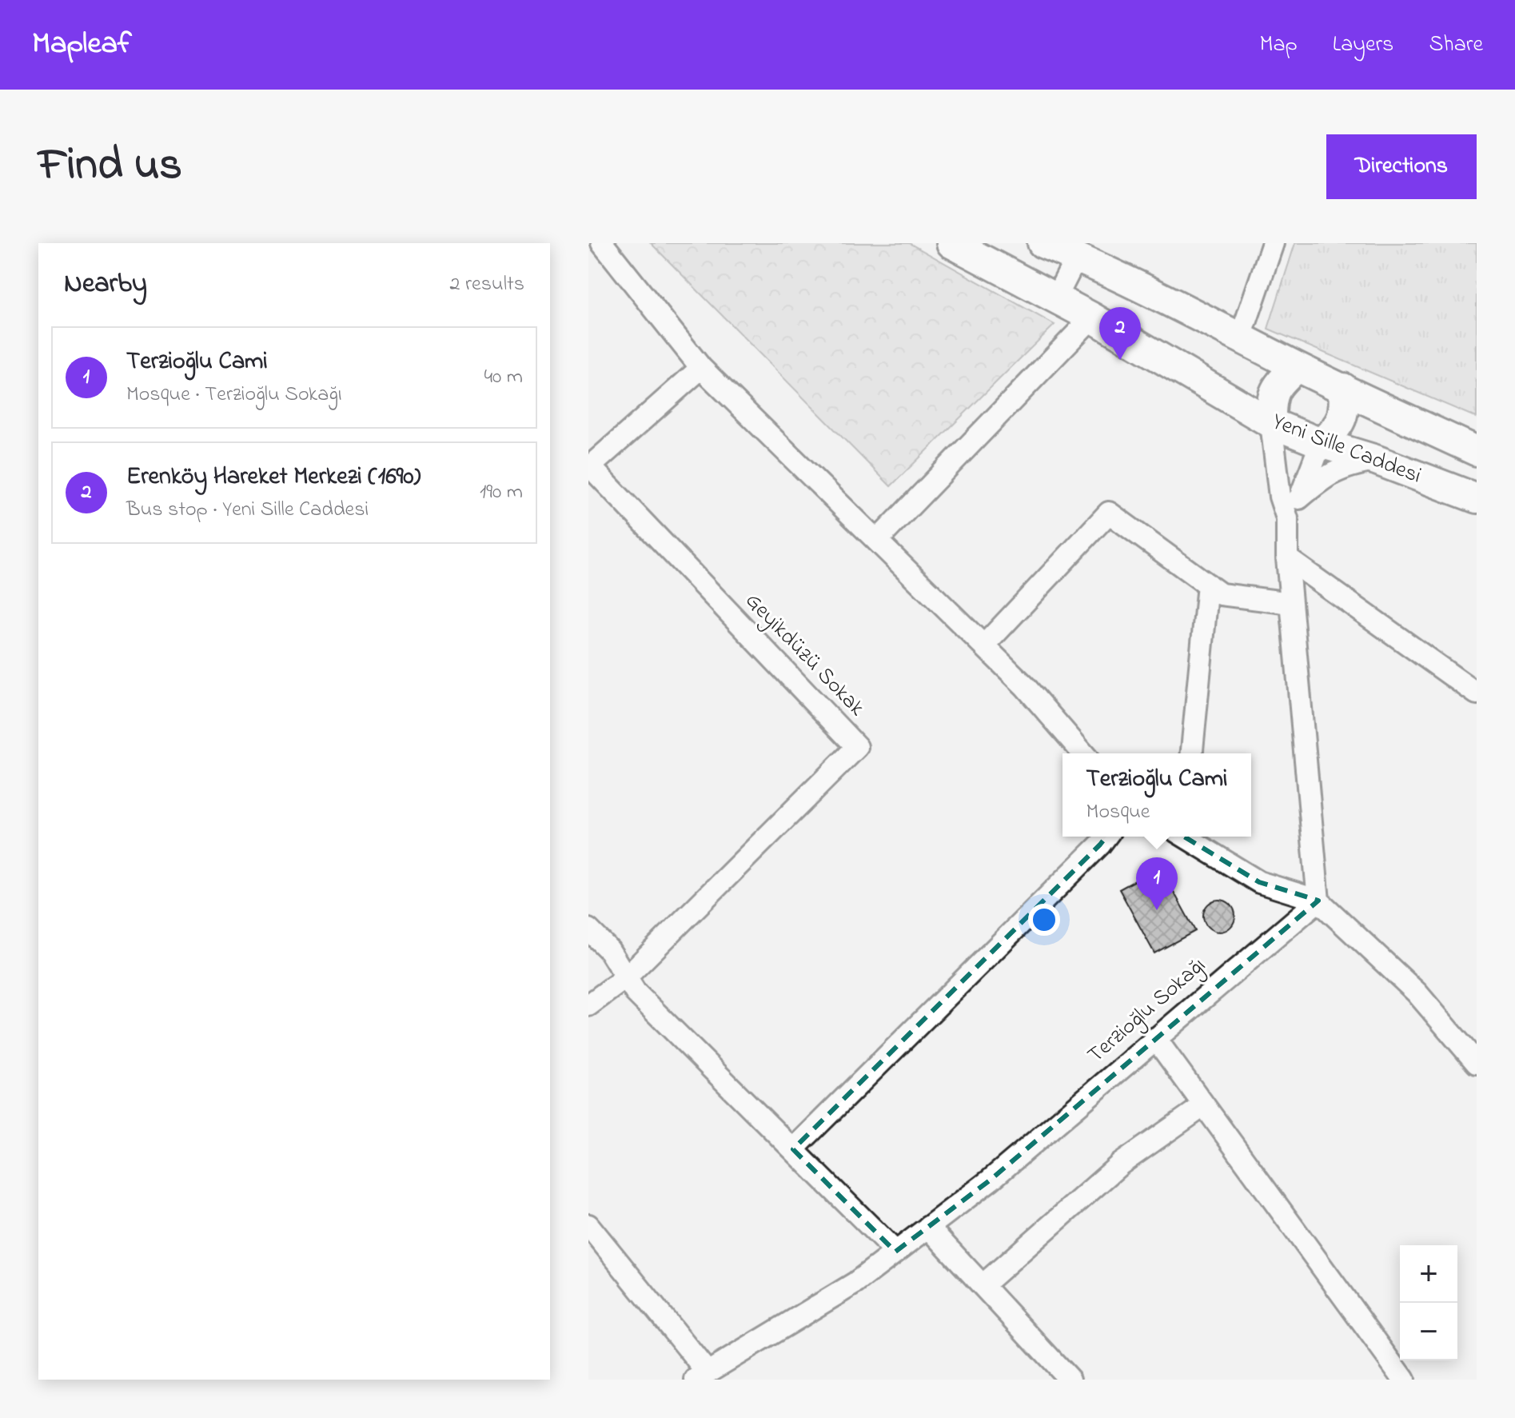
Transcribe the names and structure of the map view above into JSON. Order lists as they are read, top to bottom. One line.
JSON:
{"streets":{"main road":["Yeni Sille Caddesi"],"street":["Geyikdüzü Sokak","Terzioğlu Sokağı"]},"page":{"header":"Mapleaf","nav":["Map","Layers","Share"],"title":"Find us","buttons":"Directions","heading":["Nearby","2 results"],"pins":["2","1"],"list":[{"mark":"1","name":"Terzioğlu Cami","note":"Mosque · Terzioğlu Sokağı","value":"40 m"},{"mark":"2","name":"Erenköy Hareket Merkezi (1690)","note":"Bus stop · Yeni Sille Caddesi","value":"190 m"}],"popup":["Terzioğlu Cami","Mosque"],"map_buttons":["+","−"]}}
